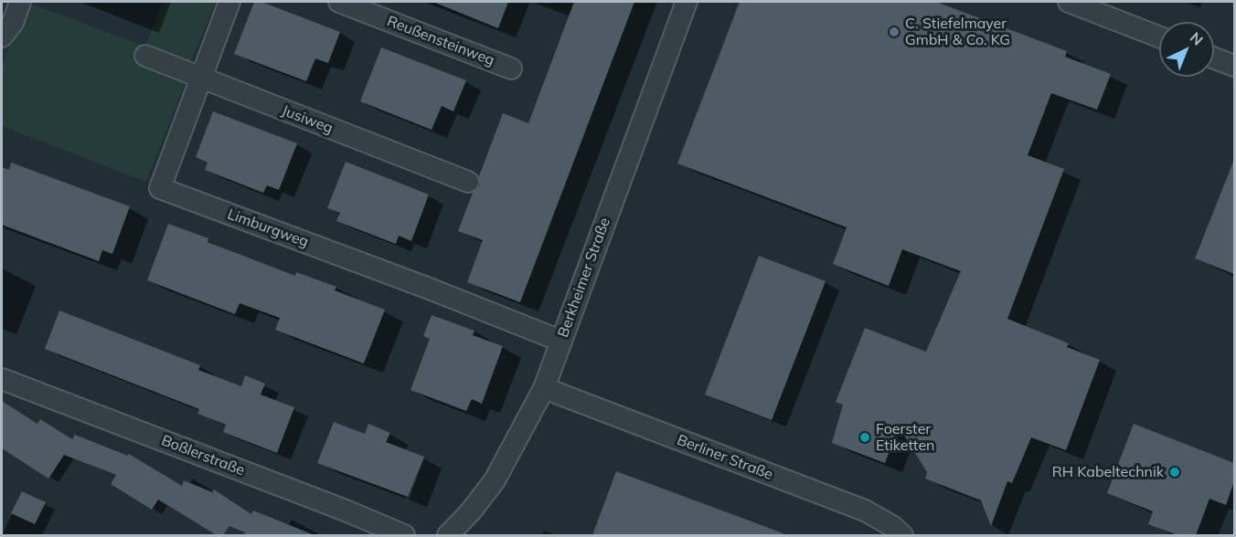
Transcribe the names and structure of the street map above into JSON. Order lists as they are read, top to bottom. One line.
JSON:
{"streets":{"street":["Reußensteinweg","Jusiweg","Limburgweg","Berkheimer Straße","Boßlerstraße","Berliner Straße"]},"crossings":[["Jusiweg","Limburgweg"],["Limburgweg","Berkheimer Straße"],["Berkheimer Straße","Berliner Straße"]],"places":["C. Stiefelmayer GmbH & Co. KG","Foerster Etiketten","RH Kabeltechnik"],"north":"top right"}
